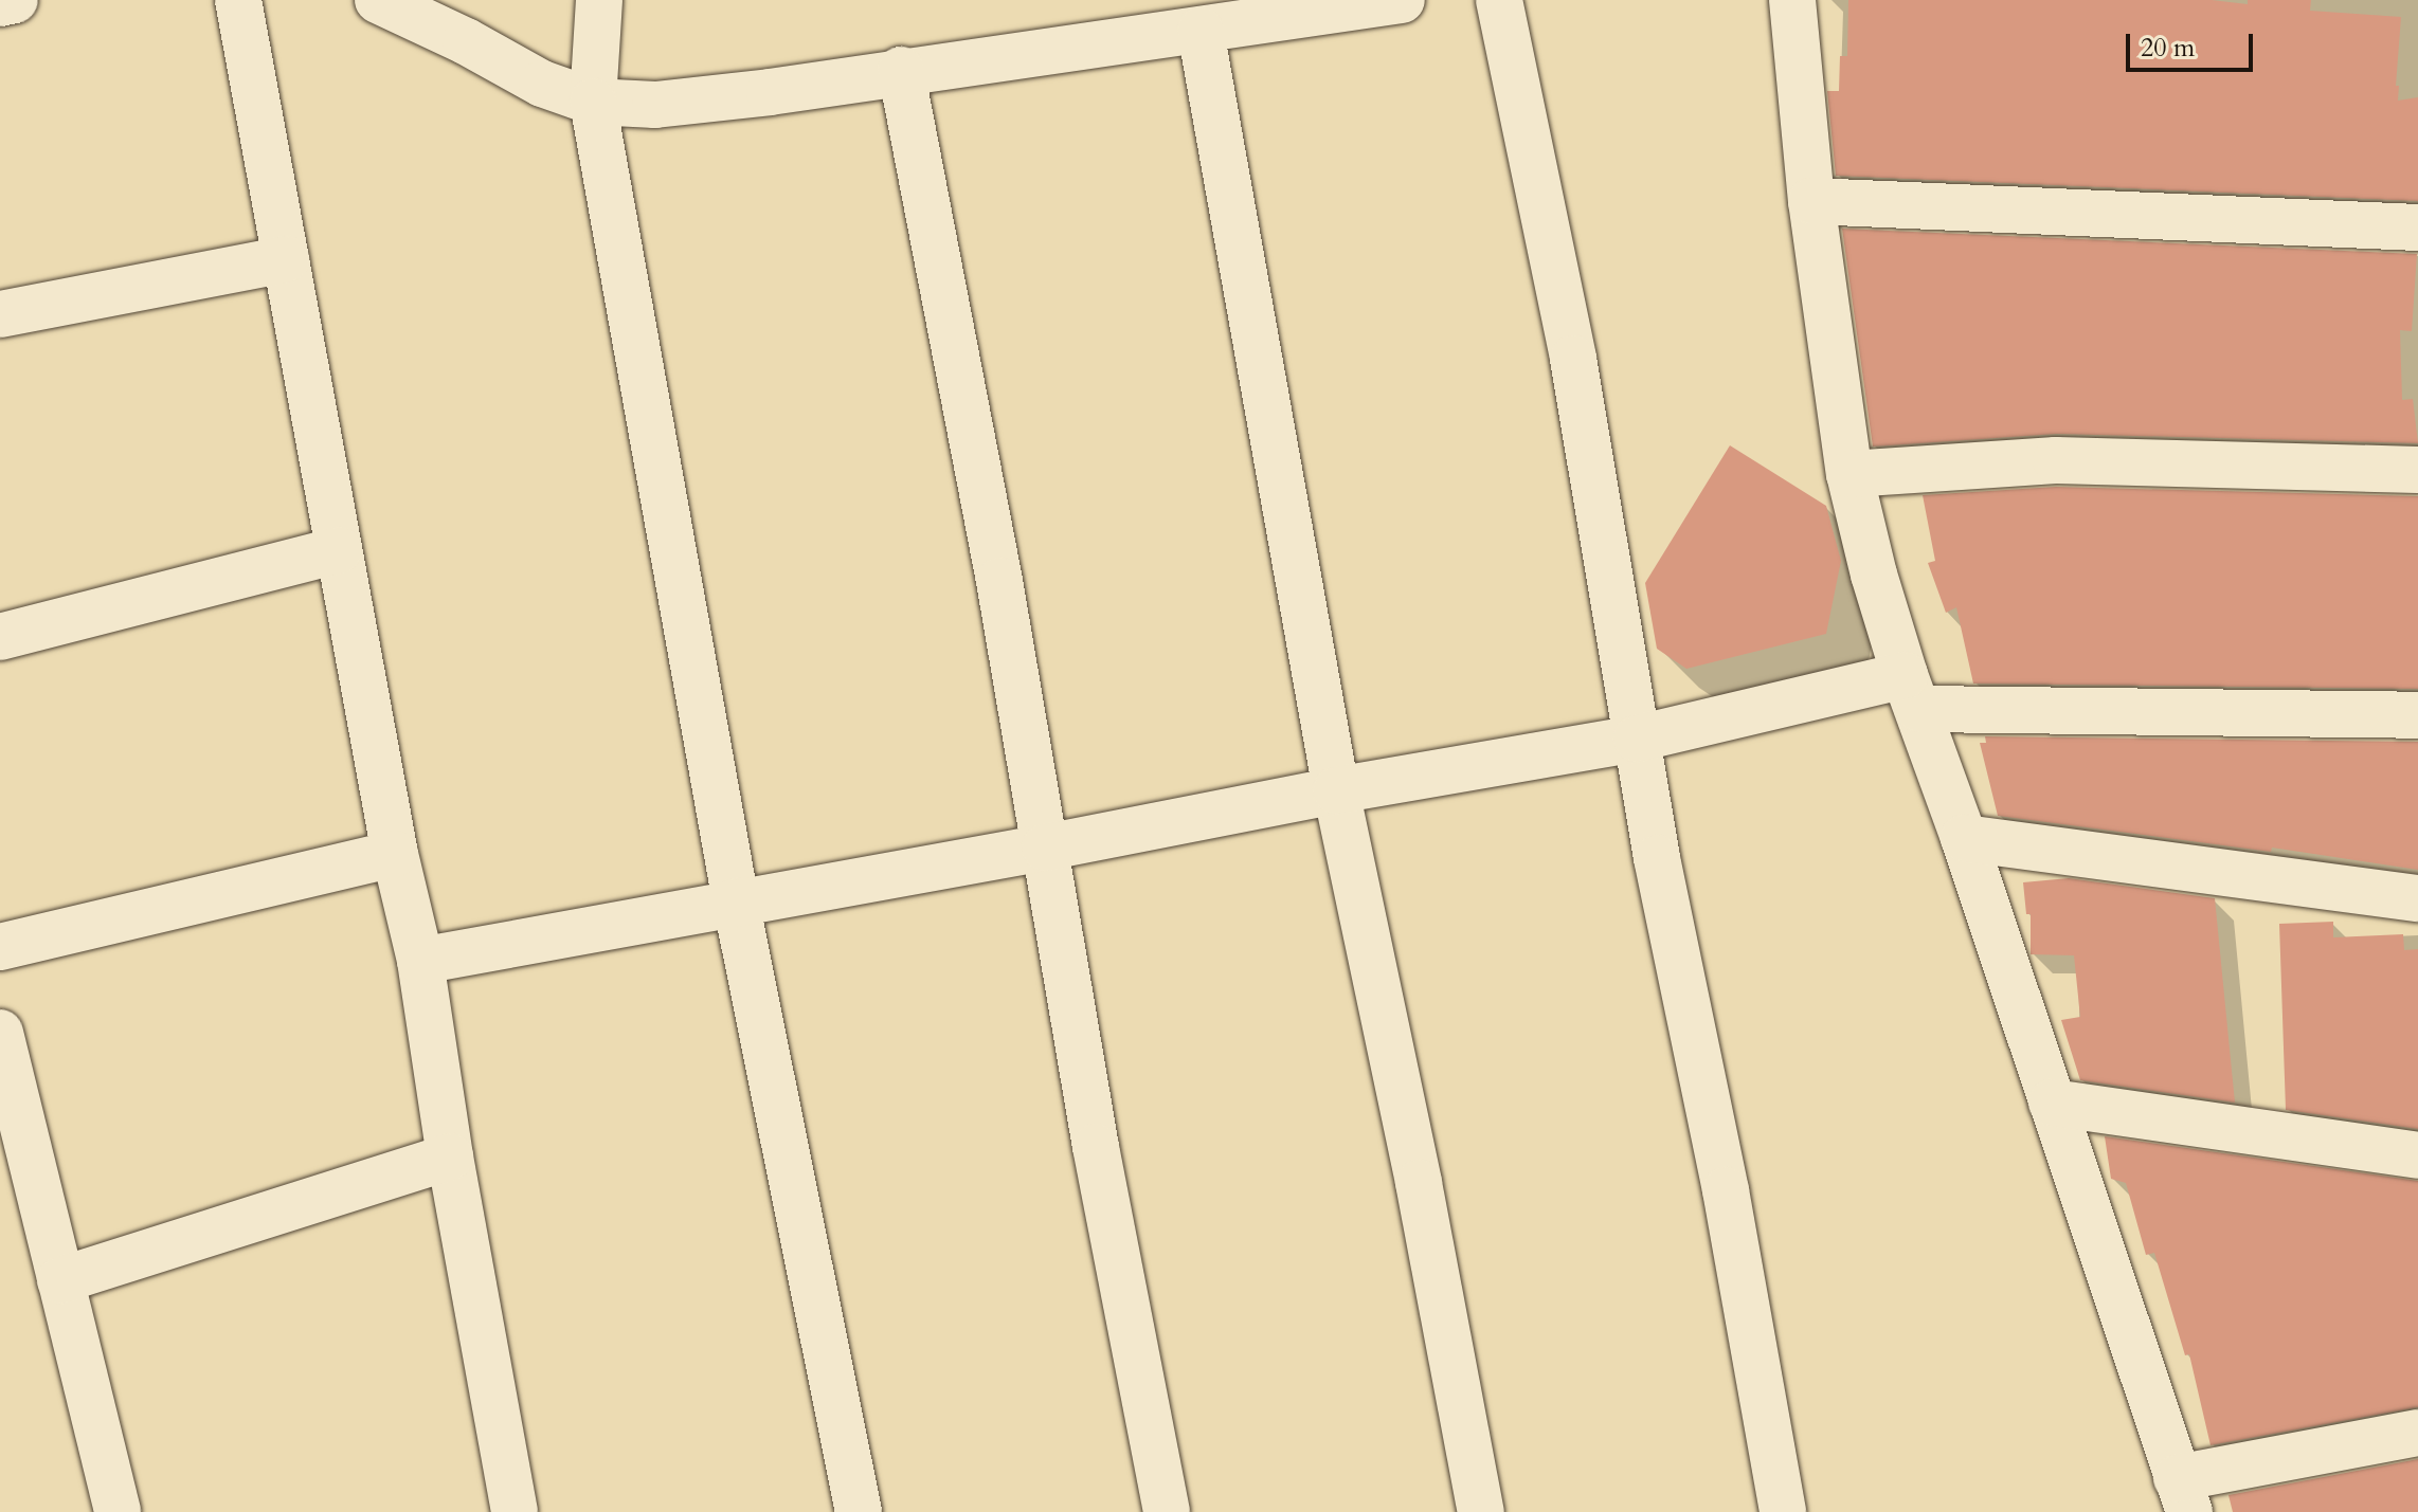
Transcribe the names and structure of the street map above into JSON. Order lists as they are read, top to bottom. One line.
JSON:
{"scale_bar":"20 m"}
